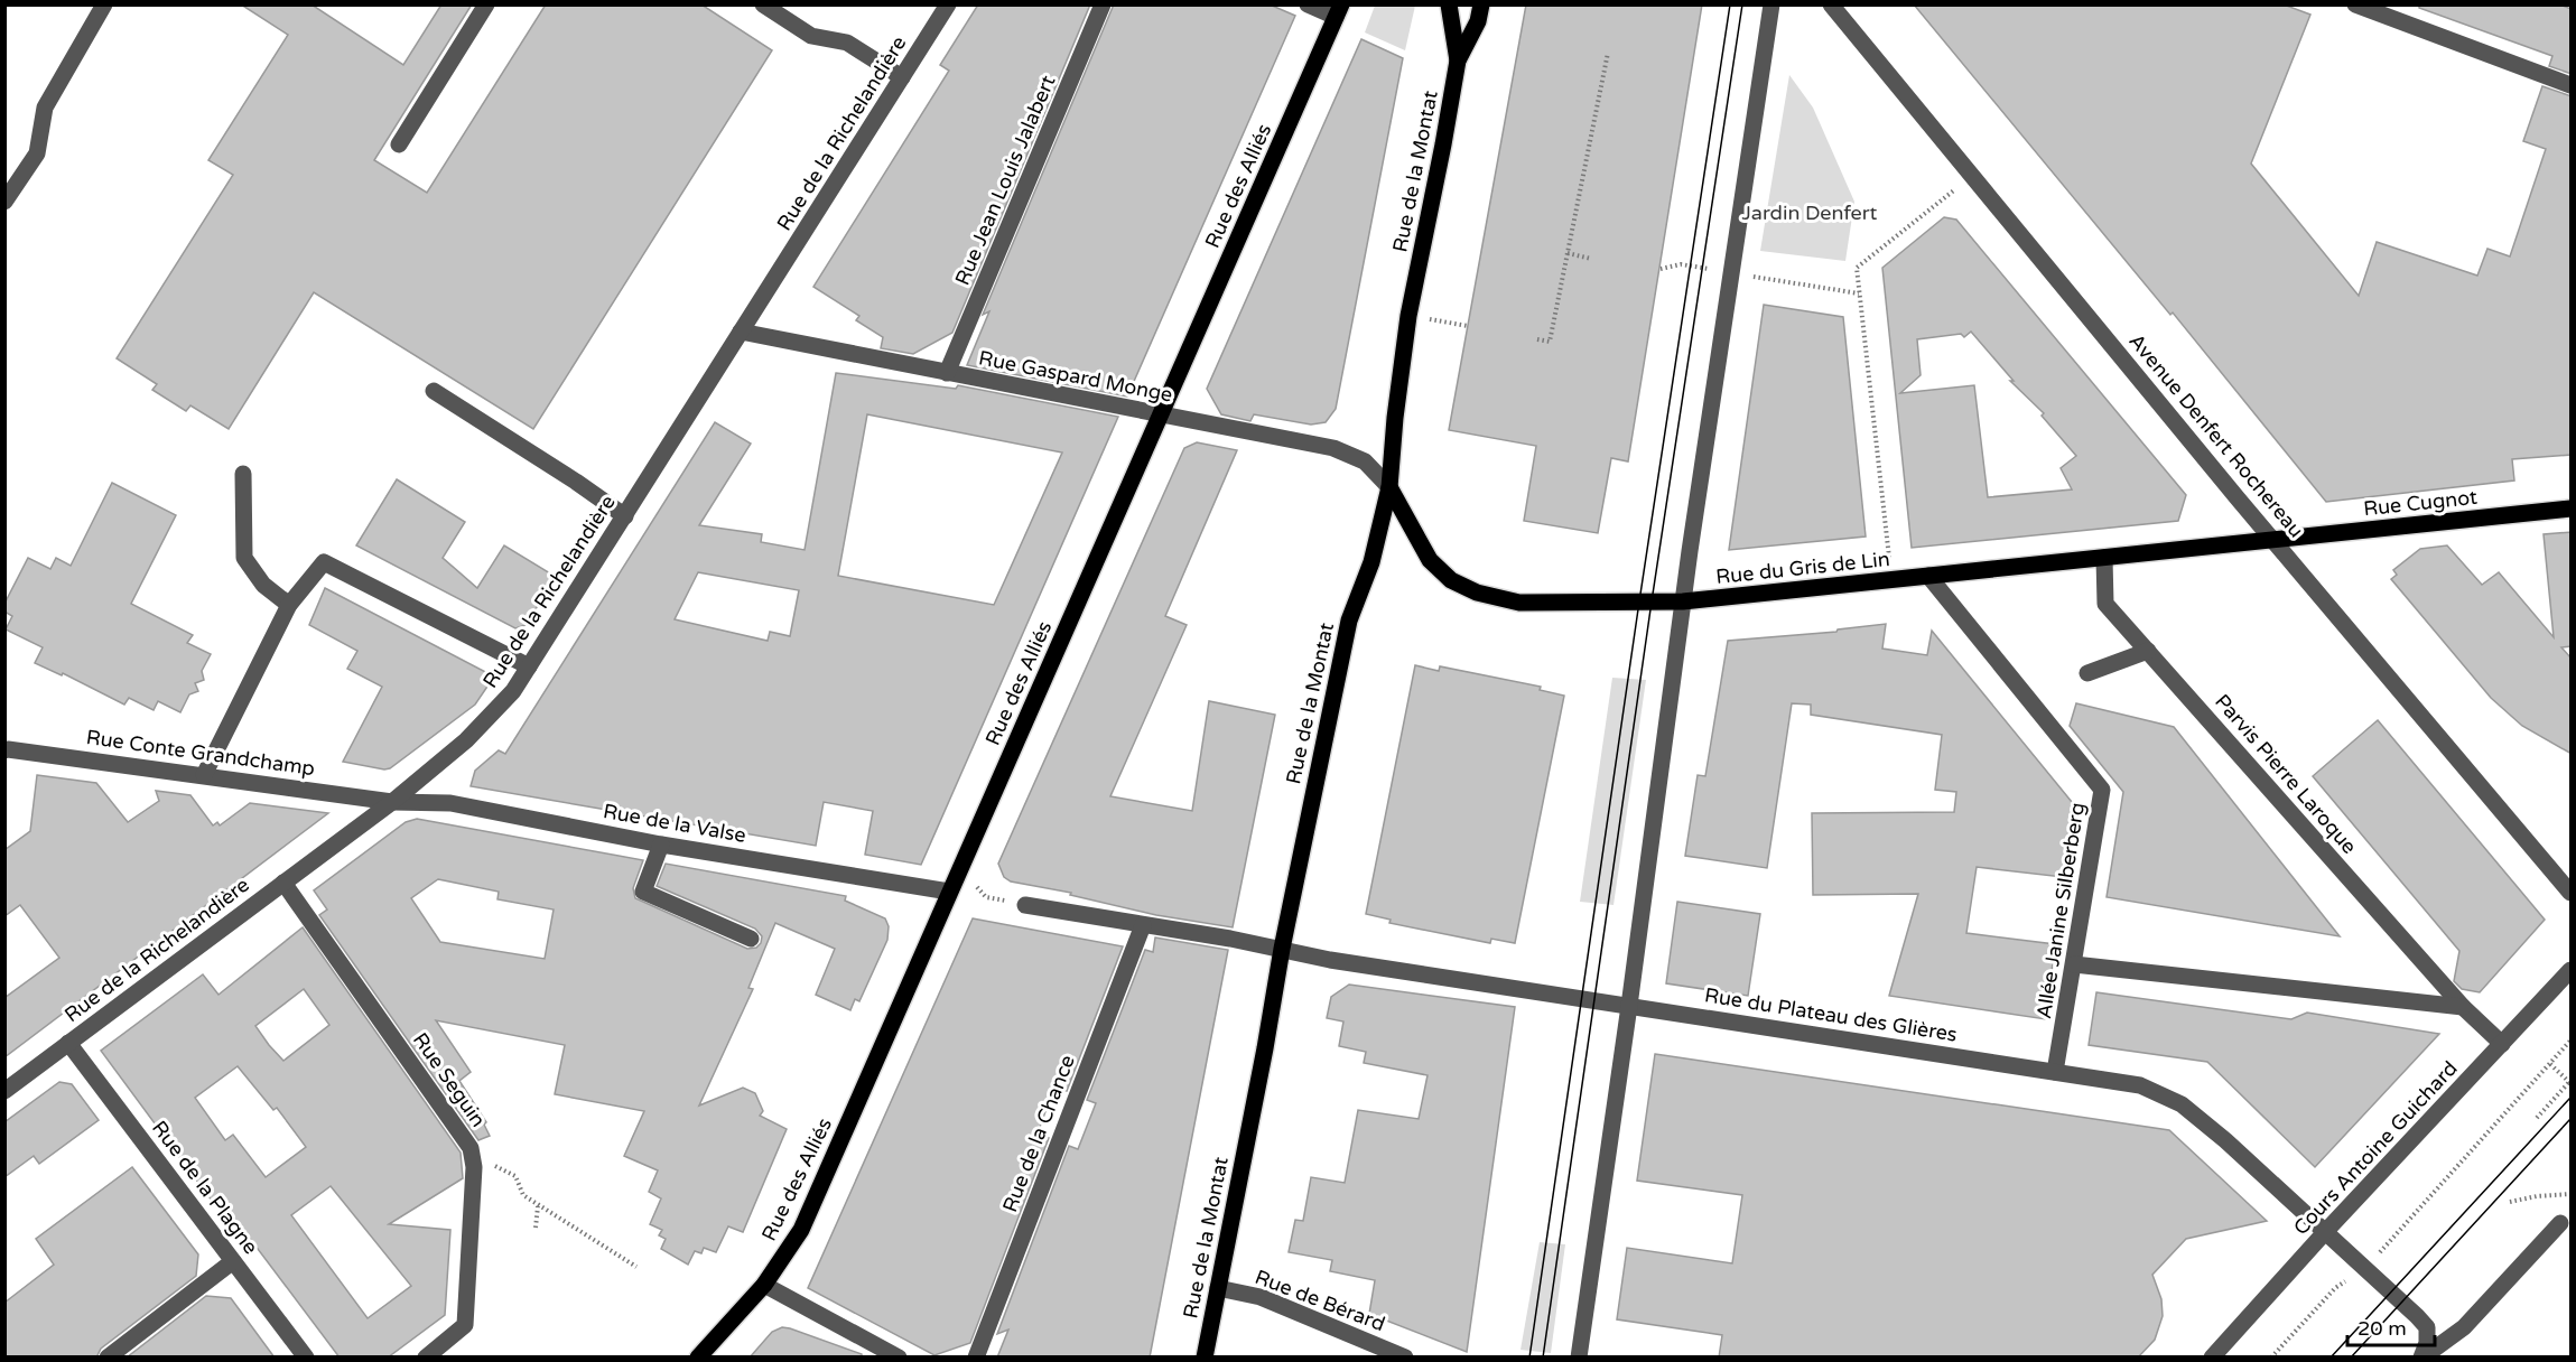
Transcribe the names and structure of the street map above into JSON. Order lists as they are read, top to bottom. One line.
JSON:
{"streets":{"main road":["Rue de la Montat","Rue des Alliés","Rue Cugnot","Rue du Gris de Lin"],"street":["Rue de la Richelandière","Rue Jean Louis Jalabert","Rue Gaspard Monge","Avenue Denfert Rochereau","Rue Conte Grandchamp","Parvis Pierre Laroque","Rue de la Valse","Allée Janine Silberberg","Rue du Plateau des Glières","Rue Seguin","Rue de la Chance","Cours Antoine Guichard","Rue de la Plagne","Rue de Bérard"]},"crossings":[["Rue de la Richelandière","Rue Gaspard Monge"],["Rue de la Richelandière","Rue Conte Grandchamp"],["Rue de la Richelandière","Rue de la Valse"],["Rue de la Richelandière","Rue Seguin"],["Rue de la Richelandière","Rue de la Plagne"],["Rue de la Montat","Rue Gaspard Monge"],["Rue de la Montat","Rue du Gris de Lin"],["Rue de la Montat","Rue du Plateau des Glières"],["Rue de la Montat","Rue de Bérard"],["Rue Jean Louis Jalabert","Rue Gaspard Monge"],["Rue des Alliés","Rue Gaspard Monge"],["Rue des Alliés","Rue de la Valse"],["Rue Gaspard Monge","Rue du Gris de Lin"],["Avenue Denfert Rochereau","Rue Cugnot"],["Avenue Denfert Rochereau","Rue du Gris de Lin"],["Rue Cugnot","Rue du Gris de Lin"],["Rue du Gris de Lin","Parvis Pierre Laroque"],["Rue du Gris de Lin","Allée Janine Silberberg"],["Rue Conte Grandchamp","Rue de la Valse"],["Parvis Pierre Laroque","Cours Antoine Guichard"],["Allée Janine Silberberg","Rue du Plateau des Glières"],["Rue du Plateau des Glières","Cours Antoine Guichard"]],"parks":["Jardin Denfert"],"scale_bar":"20 m"}
